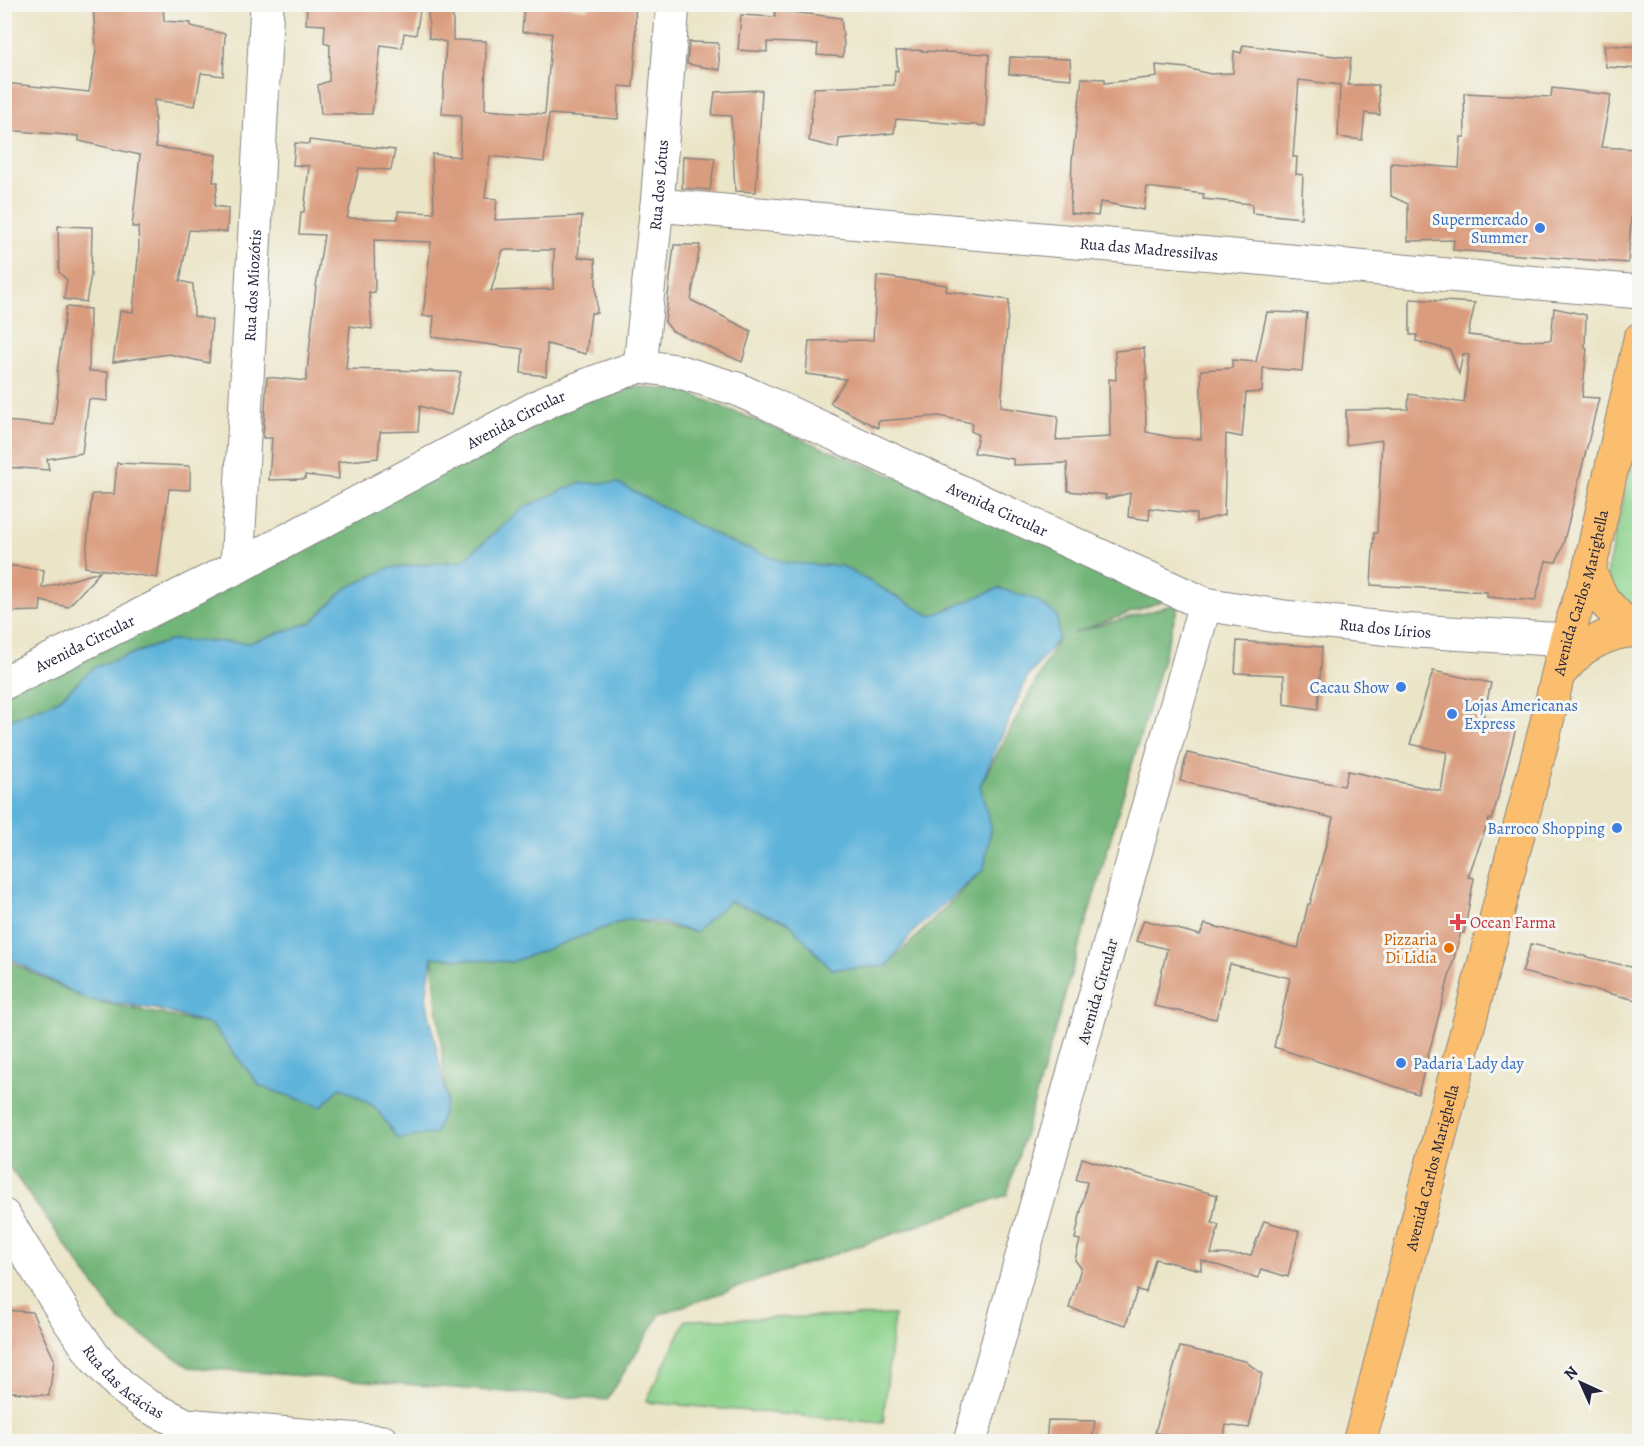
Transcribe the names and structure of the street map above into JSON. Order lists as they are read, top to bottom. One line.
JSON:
{"streets":{"main road":["Avenida Carlos Marighella"],"street":["Rua dos Lótus","Rua das Madressilvas","Rua dos Miozótis","Avenida Circular","Rua dos Lírios","Rua das Acácias"]},"crossings":[["Rua dos Lótus","Rua das Madressilvas"],["Rua dos Lótus","Avenida Circular"],["Rua dos Miozótis","Avenida Circular"],["Avenida Circular","Rua dos Lírios"],["Avenida Carlos Marighella","Rua dos Lírios"]],"places":{"other":["Supermercado Summer","Cacau Show","Lojas Americanas Express","Barroco Shopping","Pizzaria Di Lidia","Padaria Lady day"],"health":["Ocean Farma"]},"north":"top left"}
